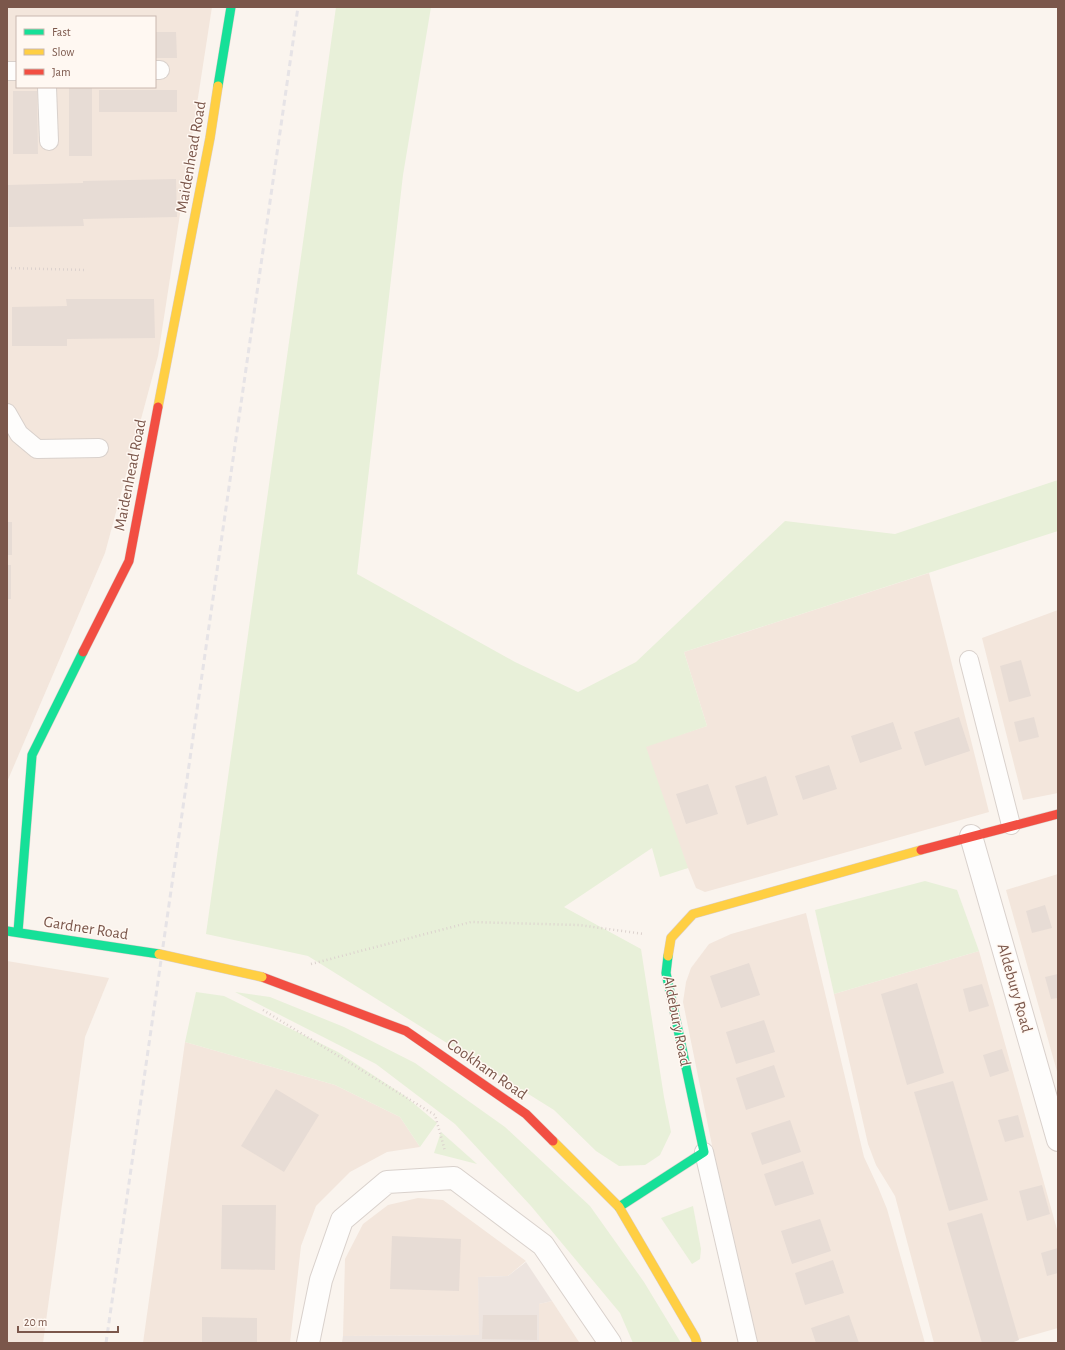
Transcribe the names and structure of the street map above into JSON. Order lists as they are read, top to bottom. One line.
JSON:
{"streets":{"street":["Maidenhead Road","Gardner Road","Aldebury Road","Cookham Road"]},"crossings":[["Maidenhead Road","Gardner Road"],["Gardner Road","Cookham Road"]],"legend":["Fast","Slow","Jam"],"scale_bar":"20 m"}
